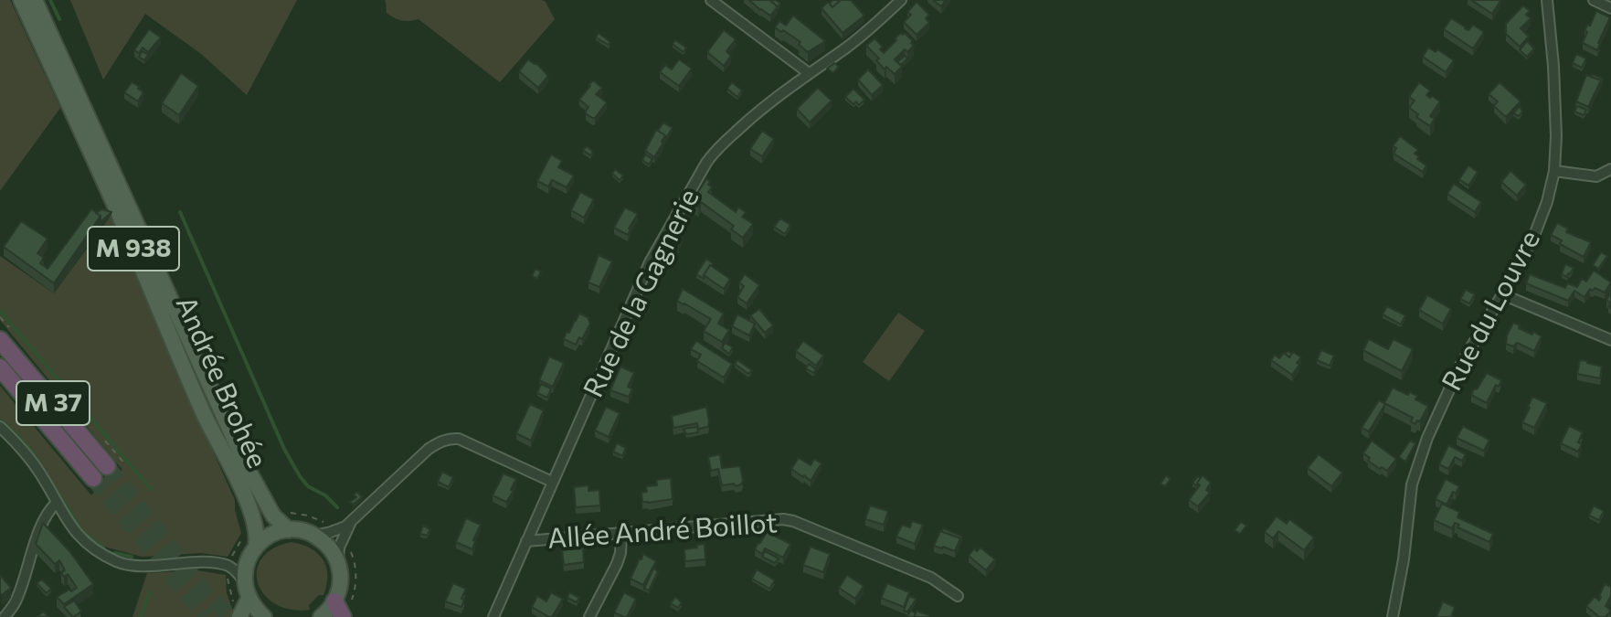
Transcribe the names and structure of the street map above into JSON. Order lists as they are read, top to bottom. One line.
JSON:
{"streets":{"highway":["M 37"],"main road":["M 938","Andrée Brohée"],"street":["Rue de la Gagnerie","Rue du Louvre","Allée André Boillot"]},"crossings":[["M 938","Andrée Brohée"],["Rue de la Gagnerie","Allée André Boillot"]]}
